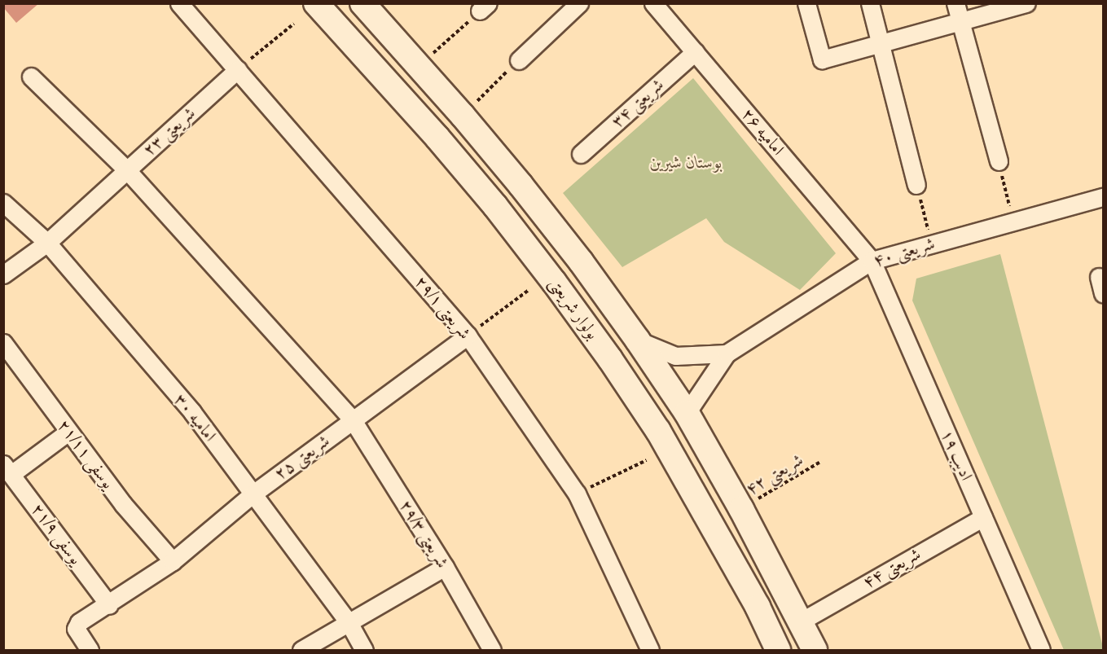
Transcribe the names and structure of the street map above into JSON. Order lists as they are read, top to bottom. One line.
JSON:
{"streets":{"main road":["بولوار شریعتی"],"street":["شریعتی ۳۴","شریعتی ۲۳","امامیه ۲۶","شریعتی ۴۰","شریعتی ۲۹/۱","امامیه ۳۰","یوسفی ۲۱/۱۱","ادیب ۱۹","شریعتی ۲۵","یوسفی ۲۱/۹","شریعتی ۲۹/۳","شریعتی ۴۴"],"path":["شریعتی ۴۲"]},"crossings":[["شریعتی ۳۴","امامیه ۲۶"],["شریعتی ۲۳","شریعتی ۲۹/۱"],["شریعتی ۲۳","امامیه ۳۰"],["شریعتی ۲۳","شریعتی ۲۹/۳"],["امامیه ۲۶","شریعتی ۴۰"],["امامیه ۲۶","ادیب ۱۹"],["شریعتی ۴۰","بولوار شریعتی"],["شریعتی ۴۰","ادیب ۱۹"],["شریعتی ۲۹/۱","شریعتی ۲۵"],["بولوار شریعتی","شریعتی ۴۲"],["بولوار شریعتی","شریعتی ۴۴"],["امامیه ۳۰","شریعتی ۲۵"],["یوسفی ۲۱/۱۱","شریعتی ۲۵"],["ادیب ۱۹","شریعتی ۴۴"],["شریعتی ۲۵","یوسفی ۲۱/۹"],["شریعتی ۲۵","شریعتی ۲۹/۳"]],"parks":["بوستان شیرین"]}
